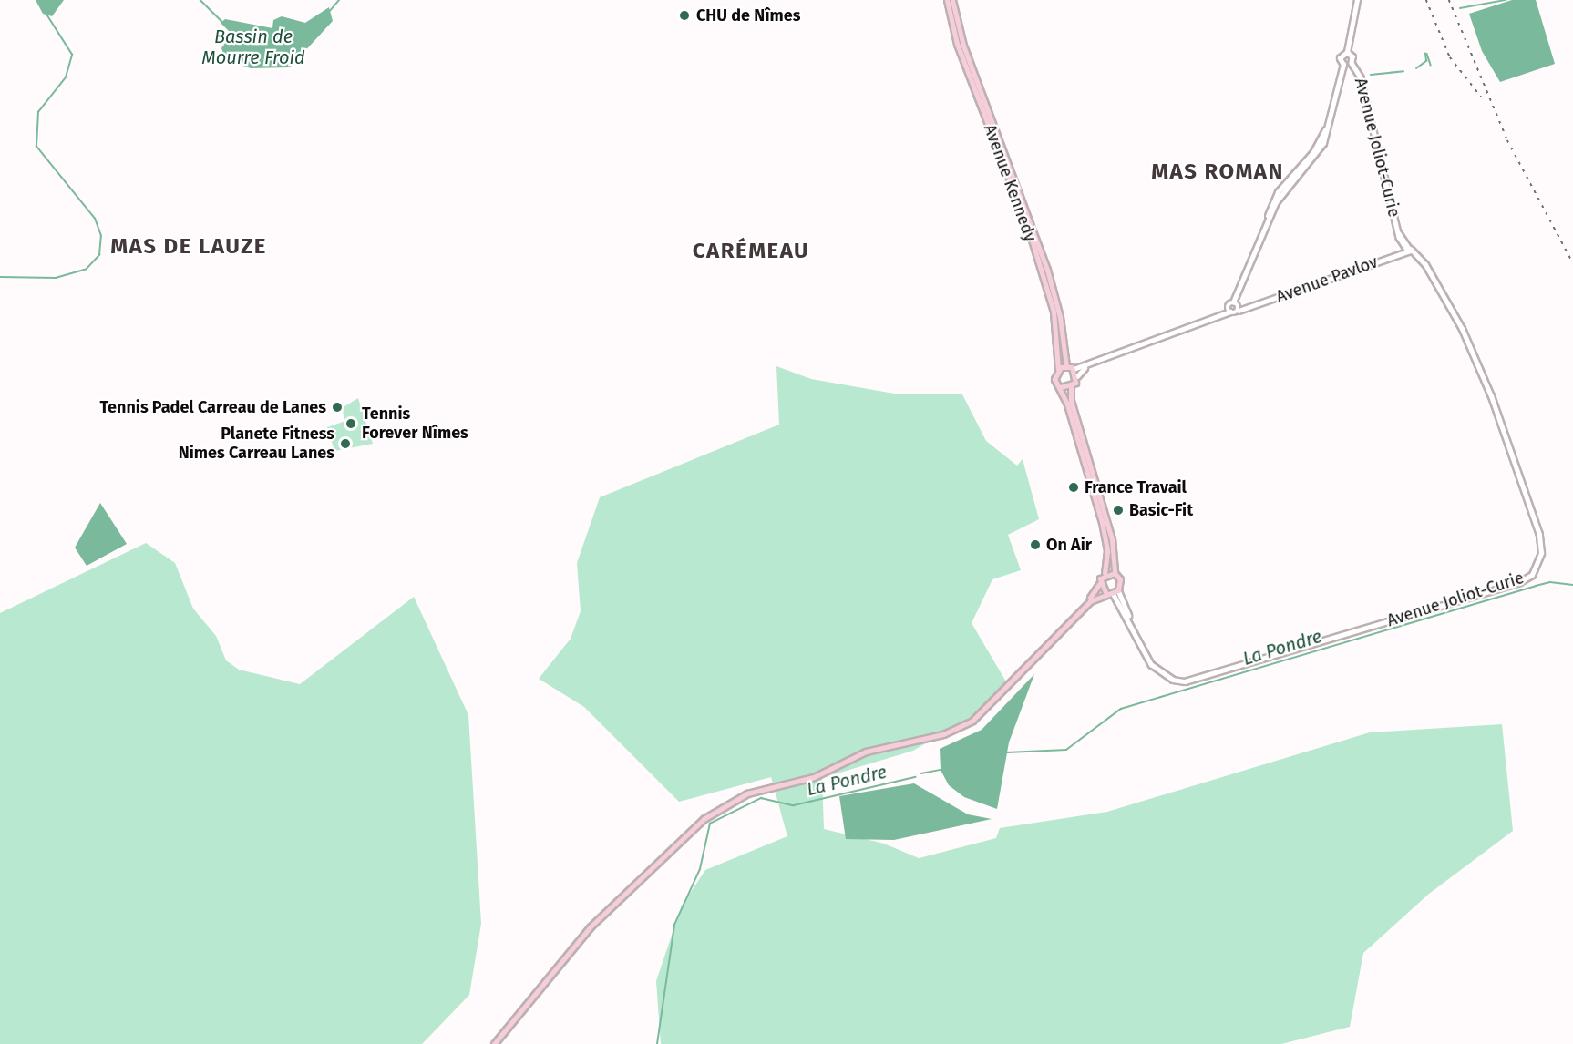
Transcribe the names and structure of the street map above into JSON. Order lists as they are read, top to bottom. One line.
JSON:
{"streets":{"main road":["Avenue Kennedy"],"street":["Avenue Joliot-Curie","Avenue Pavlov"]},"crossings":[["Avenue Joliot-Curie","Avenue Pavlov"]],"districts":["MAS ROMAN","MAS DE LAUZE","CARÉMEAU"],"water":["Bassin de Mourre Froid","La Pondre"],"places":["CHU de Nîmes","Tennis Padel Carreau de Lanes","Tennis Forever Nîmes","Planete Fitness Nimes Carreau Lanes","France Travail","Basic-Fit","On Air"]}
